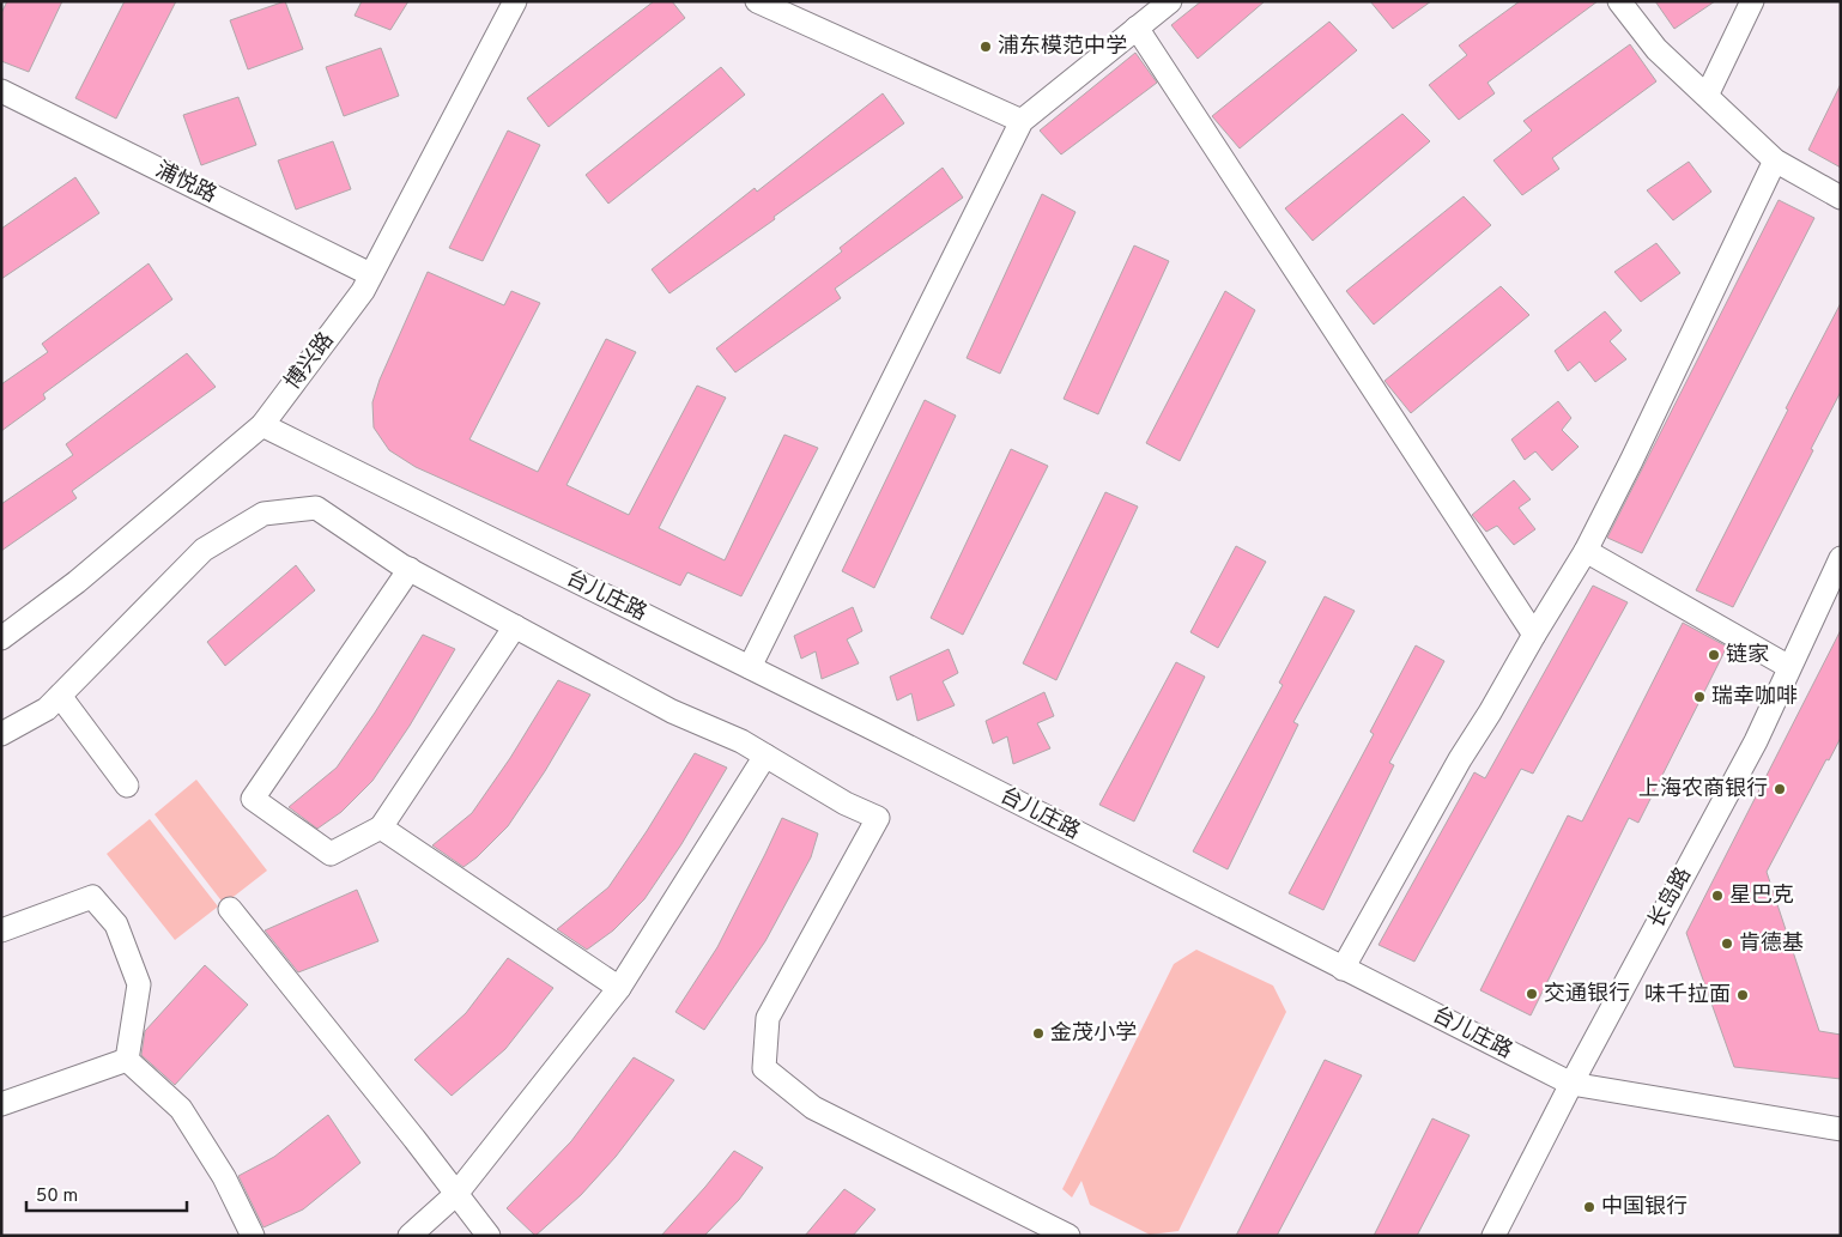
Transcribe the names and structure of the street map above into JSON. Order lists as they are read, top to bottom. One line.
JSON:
{"streets":{"street":["浦悦路","博兴路","台儿庄路","长岛路"]},"crossings":[["浦悦路","博兴路"],["博兴路","台儿庄路"],["台儿庄路","长岛路"]],"places":["浦东模范中学","链家","瑞幸咖啡","上海农商银行","星巴克","肯德基","交通银行","味千拉面","金茂小学","中国银行"],"scale_bar":"50 m"}
